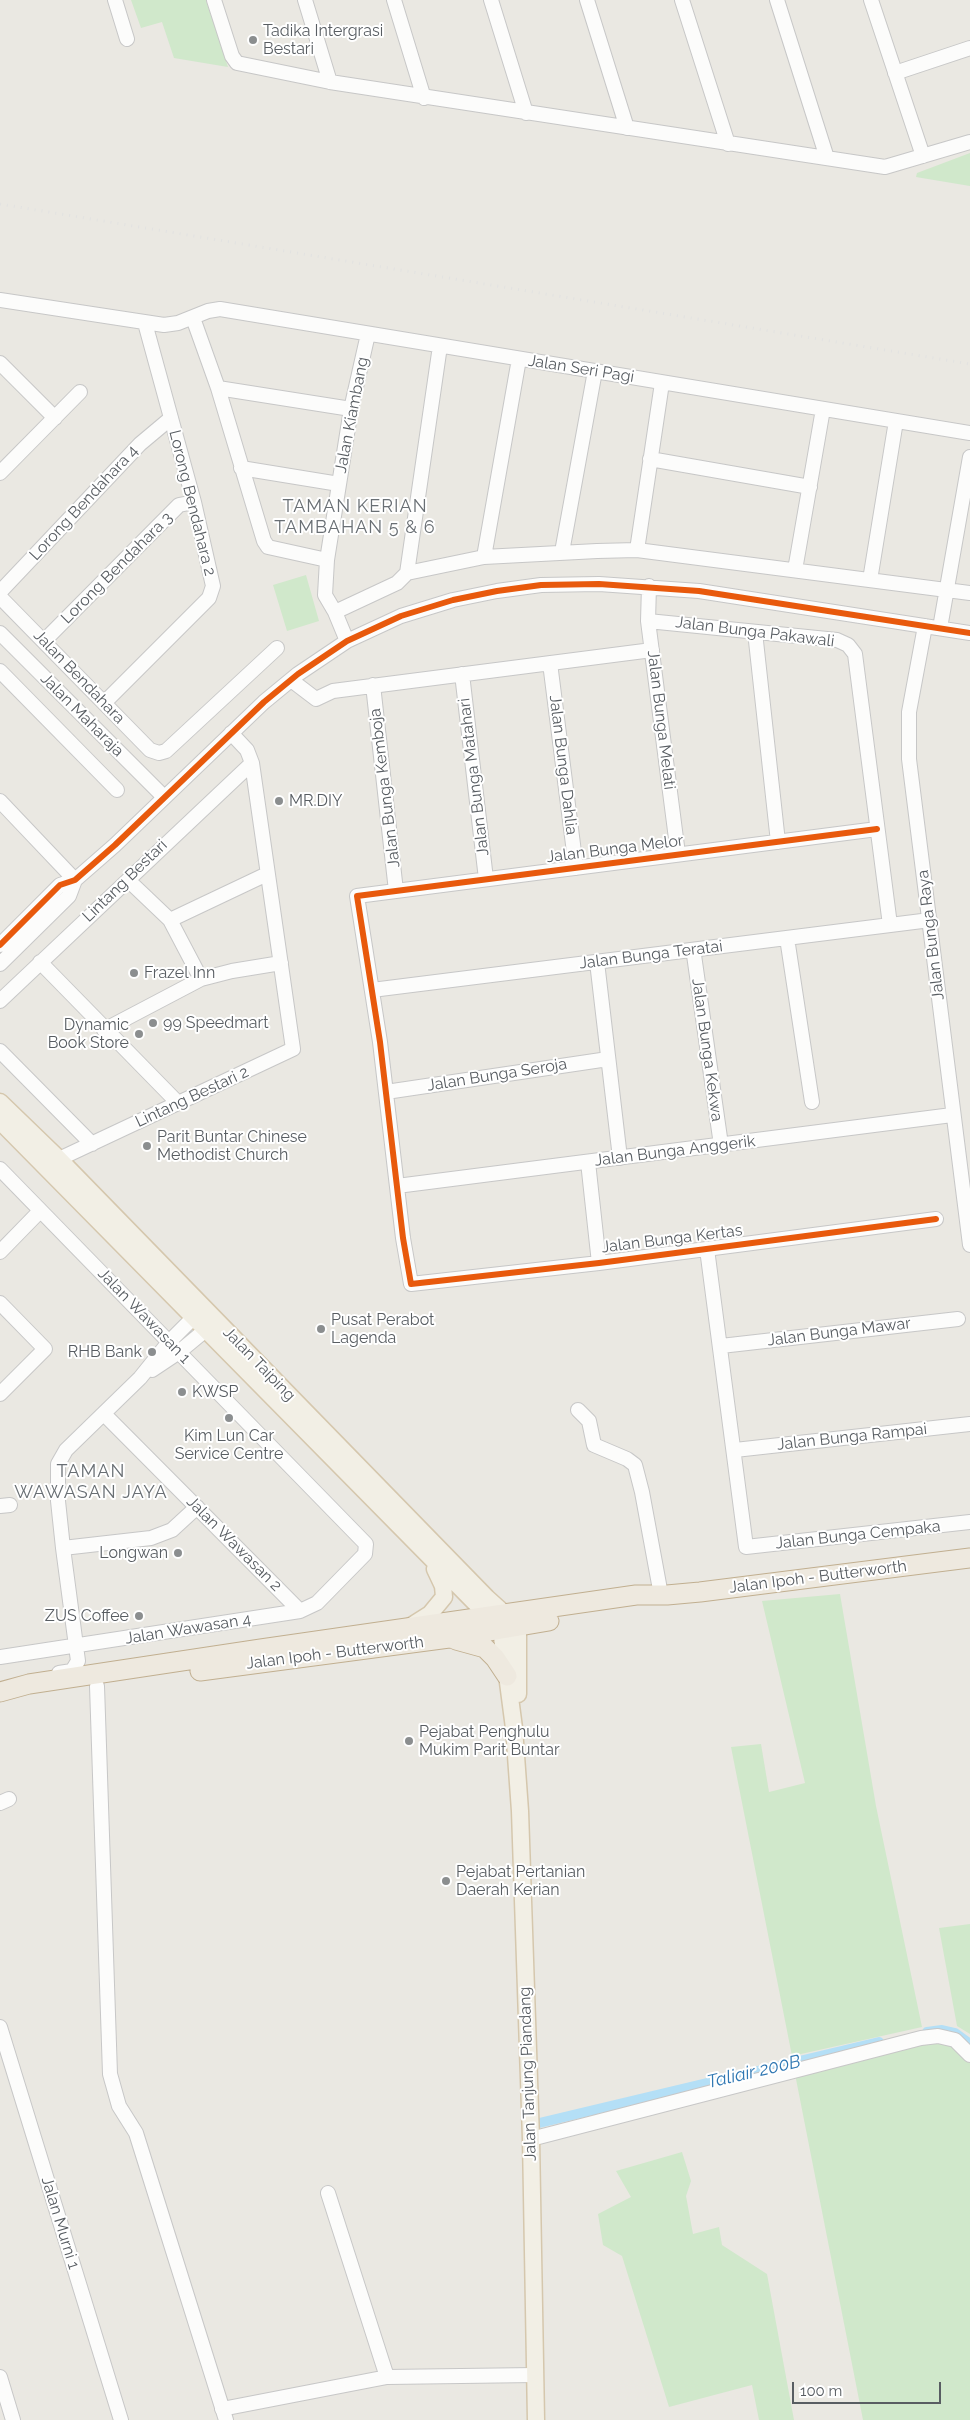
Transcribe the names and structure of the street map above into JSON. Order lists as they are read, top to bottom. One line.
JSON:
{"streets":{"highway":["Jalan Ipoh - Butterworth"],"main road":["Jalan Taiping","Jalan Tanjung Piandang"],"street":["Jalan Seri Pagi","Jalan Kiambang","Lorong Bendahara 4","Lorong Bendahara 2","Lorong Bendahara 3","Jalan Bunga Pakawali","Jalan Bendahara","Jalan Maharaja","Jalan Bunga Melati","Jalan Bunga Dahlia","Jalan Bunga Matahari","Jalan Bunga Kemboja","Jalan Bunga Melor","Lintang Bestari","Jalan Bunga Raya","Jalan Bunga Teratai","Jalan Bunga Kekwa","Jalan Bunga Seroja","Lintang Bestari 2","Jalan Bunga Anggerik","Jalan Bunga Kertas","Jalan Wawasan 1","Jalan Bunga Mawar","Jalan Bunga Rampai","Jalan Bunga Cempaka","Jalan Wawasan 2","Jalan Wawasan 4","Jalan Murni 1"]},"crossings":[["Jalan Seri Pagi","Jalan Kiambang"],["Jalan Seri Pagi","Lorong Bendahara 2"],["Lorong Bendahara 4","Lorong Bendahara 2"],["Lorong Bendahara 2","Lorong Bendahara 3"],["Lorong Bendahara 2","Jalan Bendahara"],["Lorong Bendahara 3","Jalan Bendahara"],["Jalan Bunga Pakawali","Jalan Bunga Melati"],["Jalan Bunga Pakawali","Jalan Bunga Melor"],["Jalan Bunga Pakawali","Jalan Bunga Teratai"],["Jalan Bunga Melati","Jalan Bunga Melor"],["Jalan Bunga Dahlia","Jalan Bunga Melor"],["Jalan Bunga Matahari","Jalan Bunga Melor"],["Jalan Bunga Kemboja","Jalan Bunga Melor"],["Jalan Bunga Melor","Jalan Bunga Teratai"],["Jalan Bunga Raya","Jalan Bunga Teratai"],["Jalan Bunga Raya","Jalan Bunga Anggerik"],["Jalan Bunga Kekwa","Jalan Bunga Anggerik"],["Lintang Bestari 2","Jalan Taiping"],["Jalan Bunga Anggerik","Jalan Bunga Kertas"],["Jalan Wawasan 1","Jalan Wawasan 2"],["Jalan Wawasan 1","Jalan Wawasan 4"],["Jalan Taiping","Jalan Ipoh - Butterworth"],["Jalan Taiping","Jalan Tanjung Piandang"],["Jalan Bunga Rampai","Jalan Bunga Cempaka"],["Jalan Wawasan 2","Jalan Wawasan 4"],["Jalan Ipoh - Butterworth","Jalan Tanjung Piandang"]],"districts":["TAMAN KERIAN TAMBAHAN 5 & 6","TAMAN WAWASAN JAYA"],"water":["Taliair 200B"],"places":["Tadika Intergrasi Bestari","MR.DIY","Frazel Inn","99 Speedmart","Dynamic Book Store","Parit Buntar Chinese Methodist Church","Pusat Perabot Lagenda","RHB Bank","KWSP","Kim Lun Car Service Centre","Longwan","ZUS Coffee","Pejabat Penghulu Mukim Parit Buntar","Pejabat Pertanian Daerah Kerian"],"scale_bar":"100 m"}
